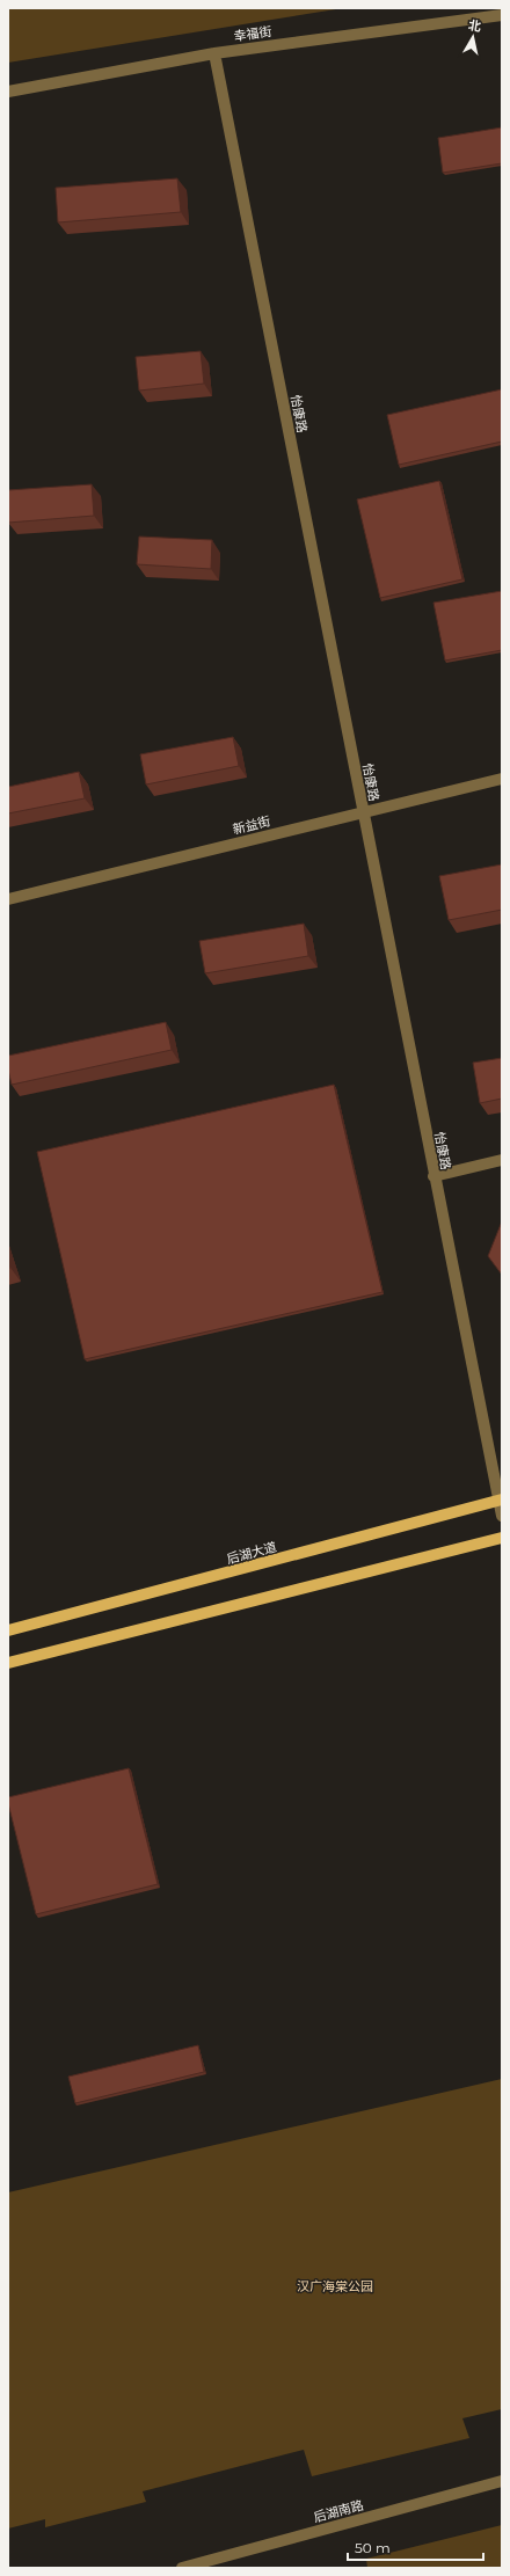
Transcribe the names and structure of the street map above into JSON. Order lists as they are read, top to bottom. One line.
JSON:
{"streets":{"main road":["后湖大道"],"street":["幸福街","怡康路","新益街","后湖南路"]},"crossings":[["幸福街","怡康路"],["怡康路","新益街"],["怡康路","后湖大道"]],"parks":["汉广海棠公园"],"scale_bar":"50 m","north":"top"}
